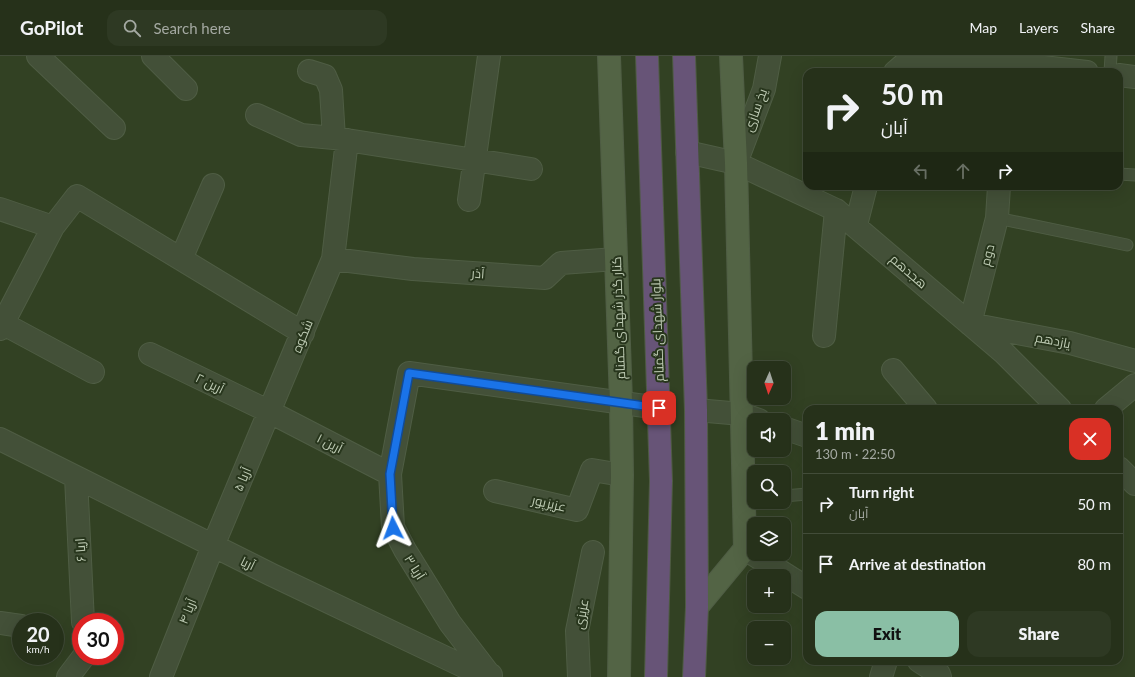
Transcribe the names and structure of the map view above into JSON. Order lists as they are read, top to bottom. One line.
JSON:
{"streets":{"highway":["بلوار شهدای گمنام"],"street":["یخ سازی","دوم","هجدهم","آذر","کنار گذر شهدای گمنام","شکوه","یازدهم","آرین ۲","آرین ۱","آریا ۵","عزیزپور","اریا ۶","آریا","آریا ۳","آریا ۴","عزیزی"]},"crossings":[["یخ سازی","هجدهم"],["دوم","هجدهم"],["دوم","یازدهم"],["هجدهم","یازدهم"],["آذر","کنار گذر شهدای گمنام"],["آذر","شکوه"],["کنار گذر شهدای گمنام","عزیزپور"],["کنار گذر شهدای گمنام","آریا ۳"],["شکوه","آرین ۲"],["شکوه","آرین ۱"],["شکوه","آریا ۵"],["آرین ۲","آرین ۱"],["آرین ۲","آریا ۵"],["آرین ۱","آریا ۵"],["آرین ۱","آریا ۳"],["آریا ۵","آریا"],["آریا ۵","آریا ۴"],["اریا ۶","آریا"],["آریا","آریا ۳"],["آریا","آریا ۴"]],"north":"bottom","page":{"header":"GoPilot","search":"Search here","nav":["Map","Layers","Share"],"turn":["50 m","آبان"],"map_buttons":["+","−"],"heading":["1 min","130 m · 22:50"],"list":[{"name":"Turn right","note":"آبان","value":"50 m"},{"name":"Arrive at destination","value":"80 m"}],"buttons":["Exit","Share"],"speed":"20 km/h","limit":"30"}}
